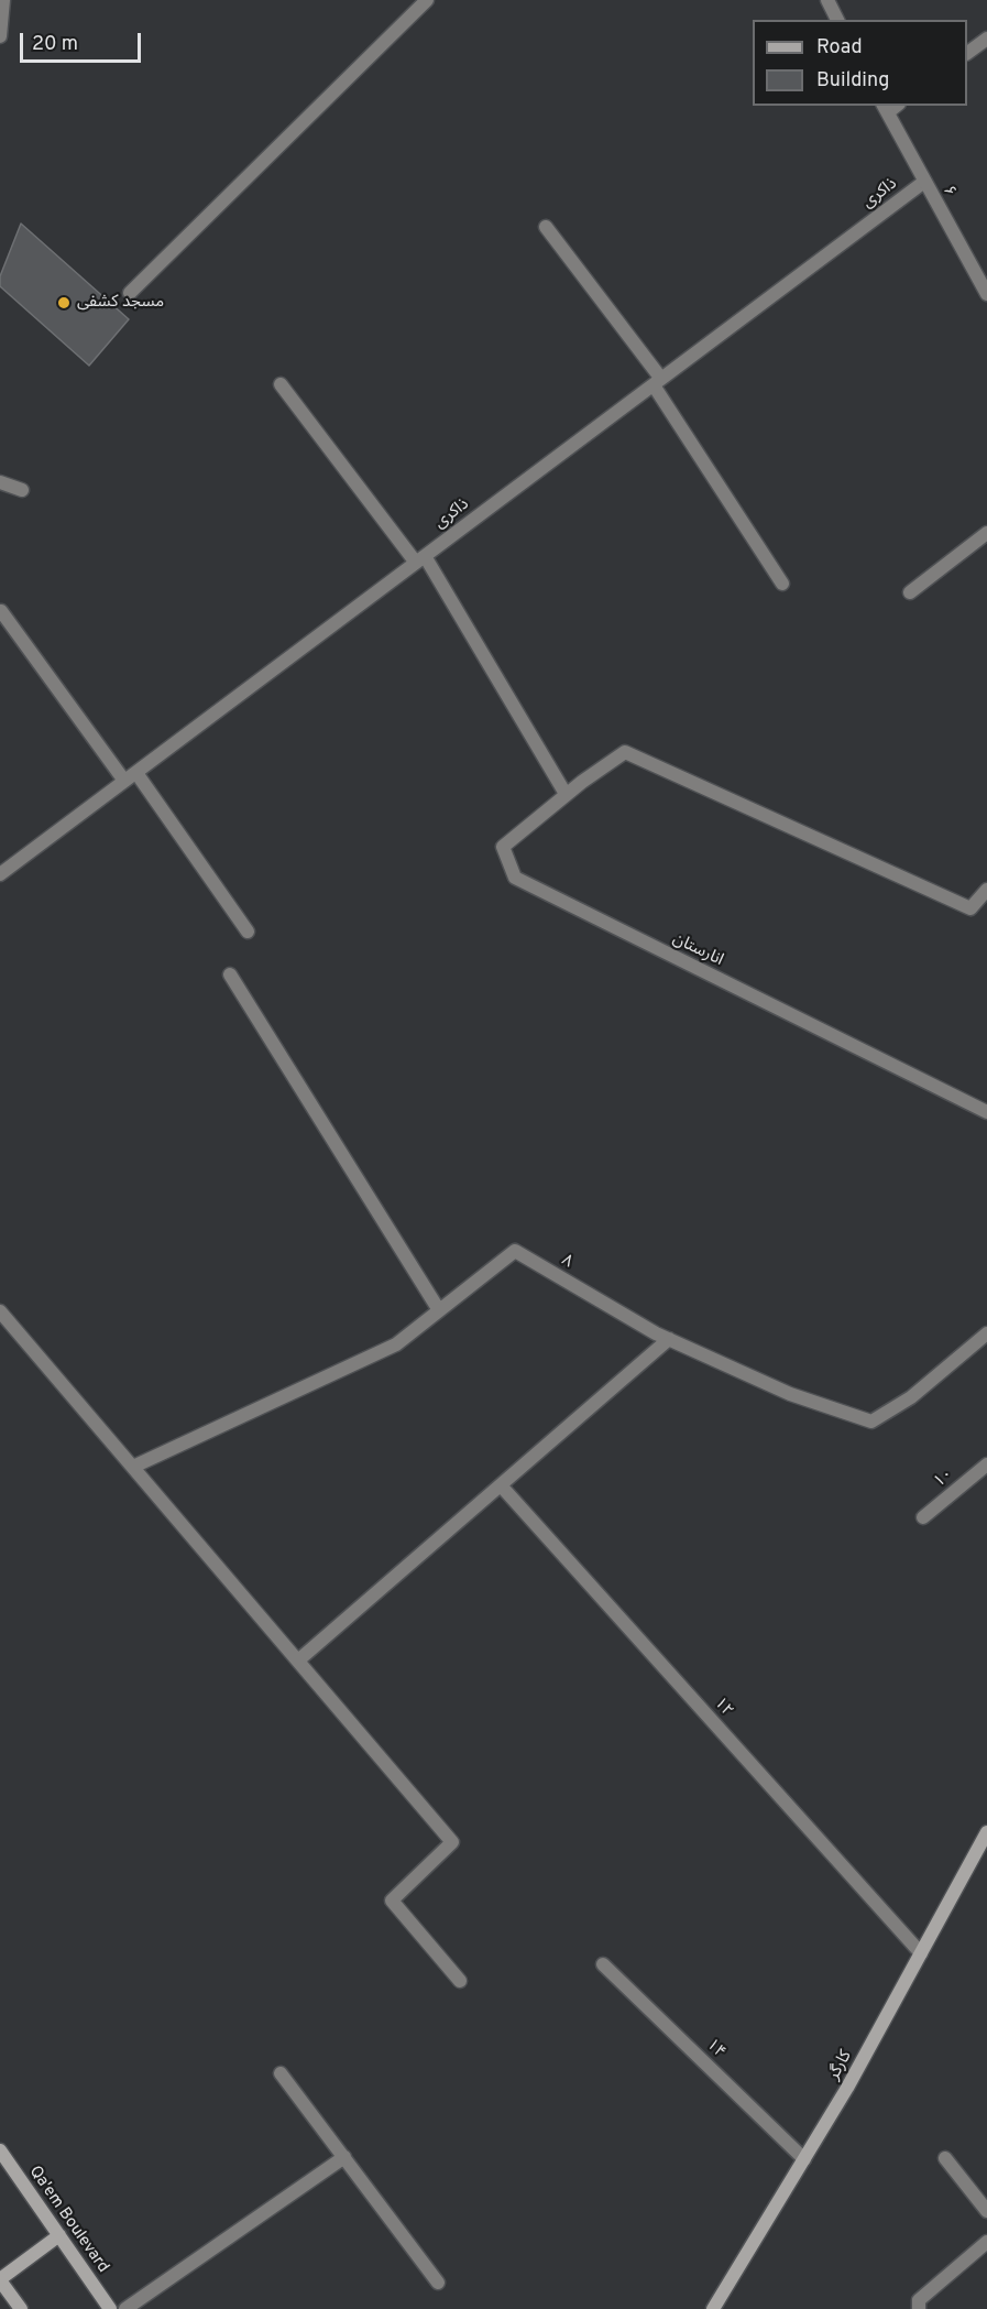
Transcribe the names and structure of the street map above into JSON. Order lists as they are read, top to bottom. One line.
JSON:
{"streets":{"main road":["کارگر","Qa'em Boulevard"],"street":["۶","ذاکری","انارستان","۸","۱۰","۱۲","۱۴"]},"crossings":[["۶","ذاکری"],["۱۲","کارگر"],["۱۴","کارگر"]],"places":["مسجد کشفی"],"legend":["Road","Building"],"scale_bar":"20 m"}
